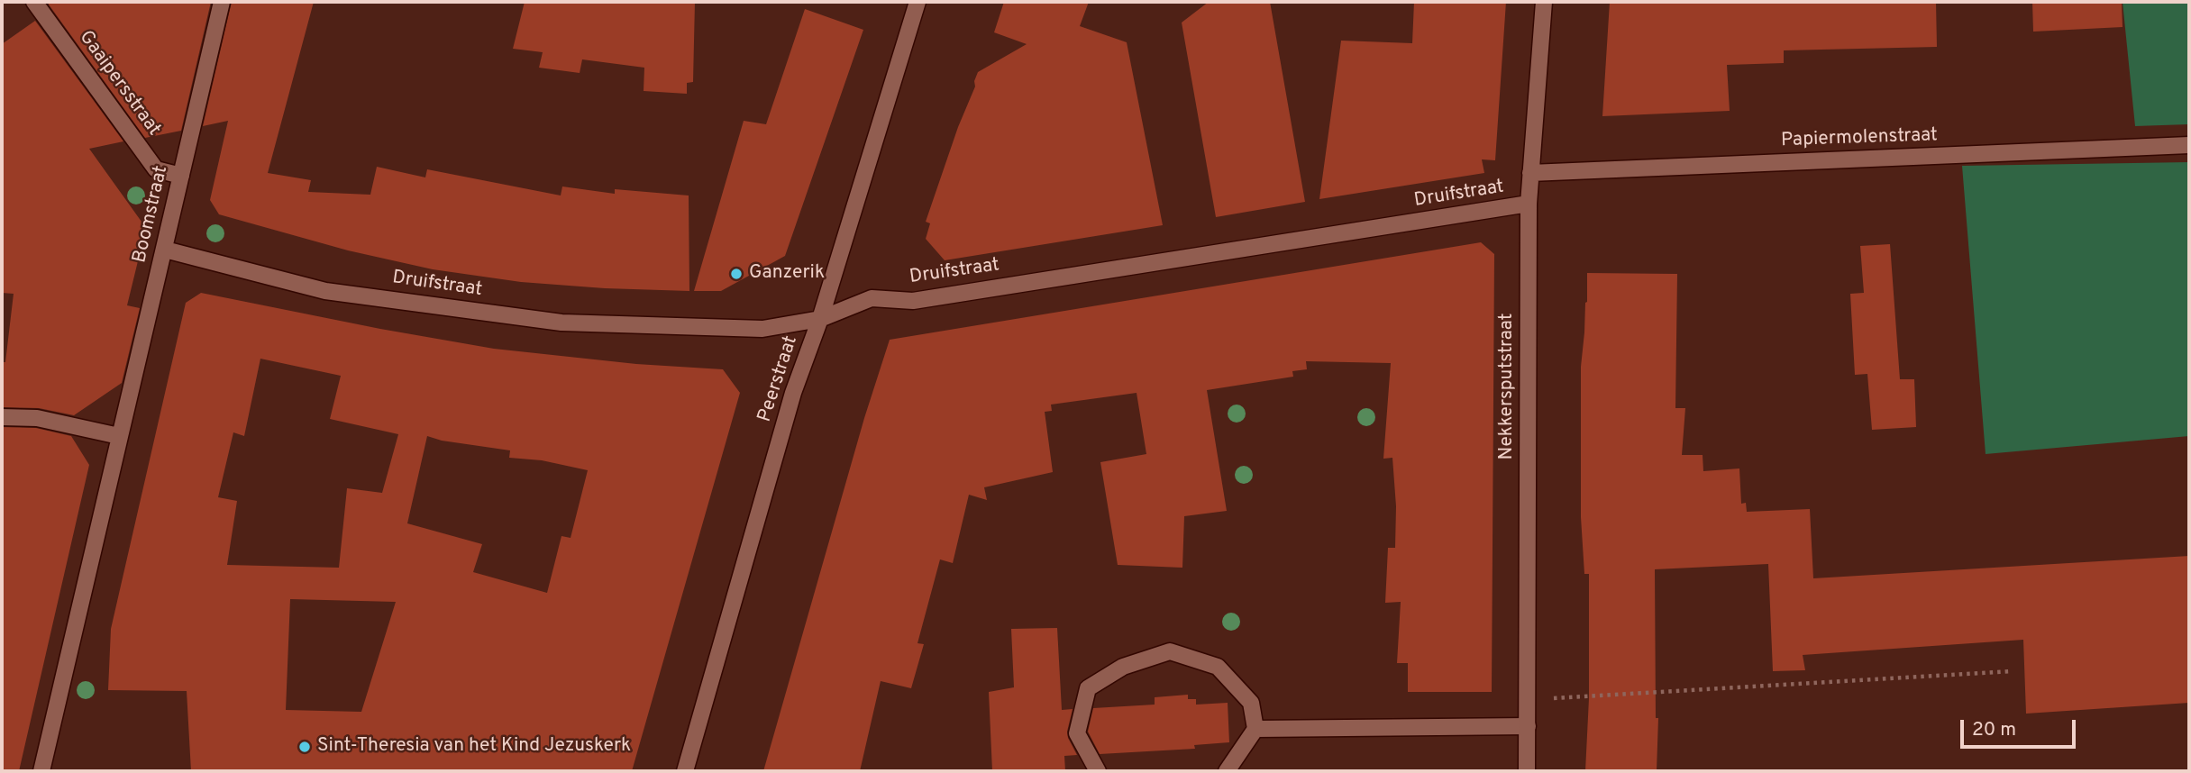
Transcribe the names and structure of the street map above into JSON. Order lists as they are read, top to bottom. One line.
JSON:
{"streets":{"street":["Gaaipersstraat","Papiermolenstraat","Druifstraat","Boomstraat","Peerstraat","Nekkersputstraat"]},"crossings":[["Gaaipersstraat","Boomstraat"],["Papiermolenstraat","Nekkersputstraat"],["Druifstraat","Boomstraat"],["Druifstraat","Peerstraat"],["Druifstraat","Nekkersputstraat"]],"places":["Ganzerik","Sint-Theresia van het Kind Jezuskerk"],"scale_bar":"20 m"}
